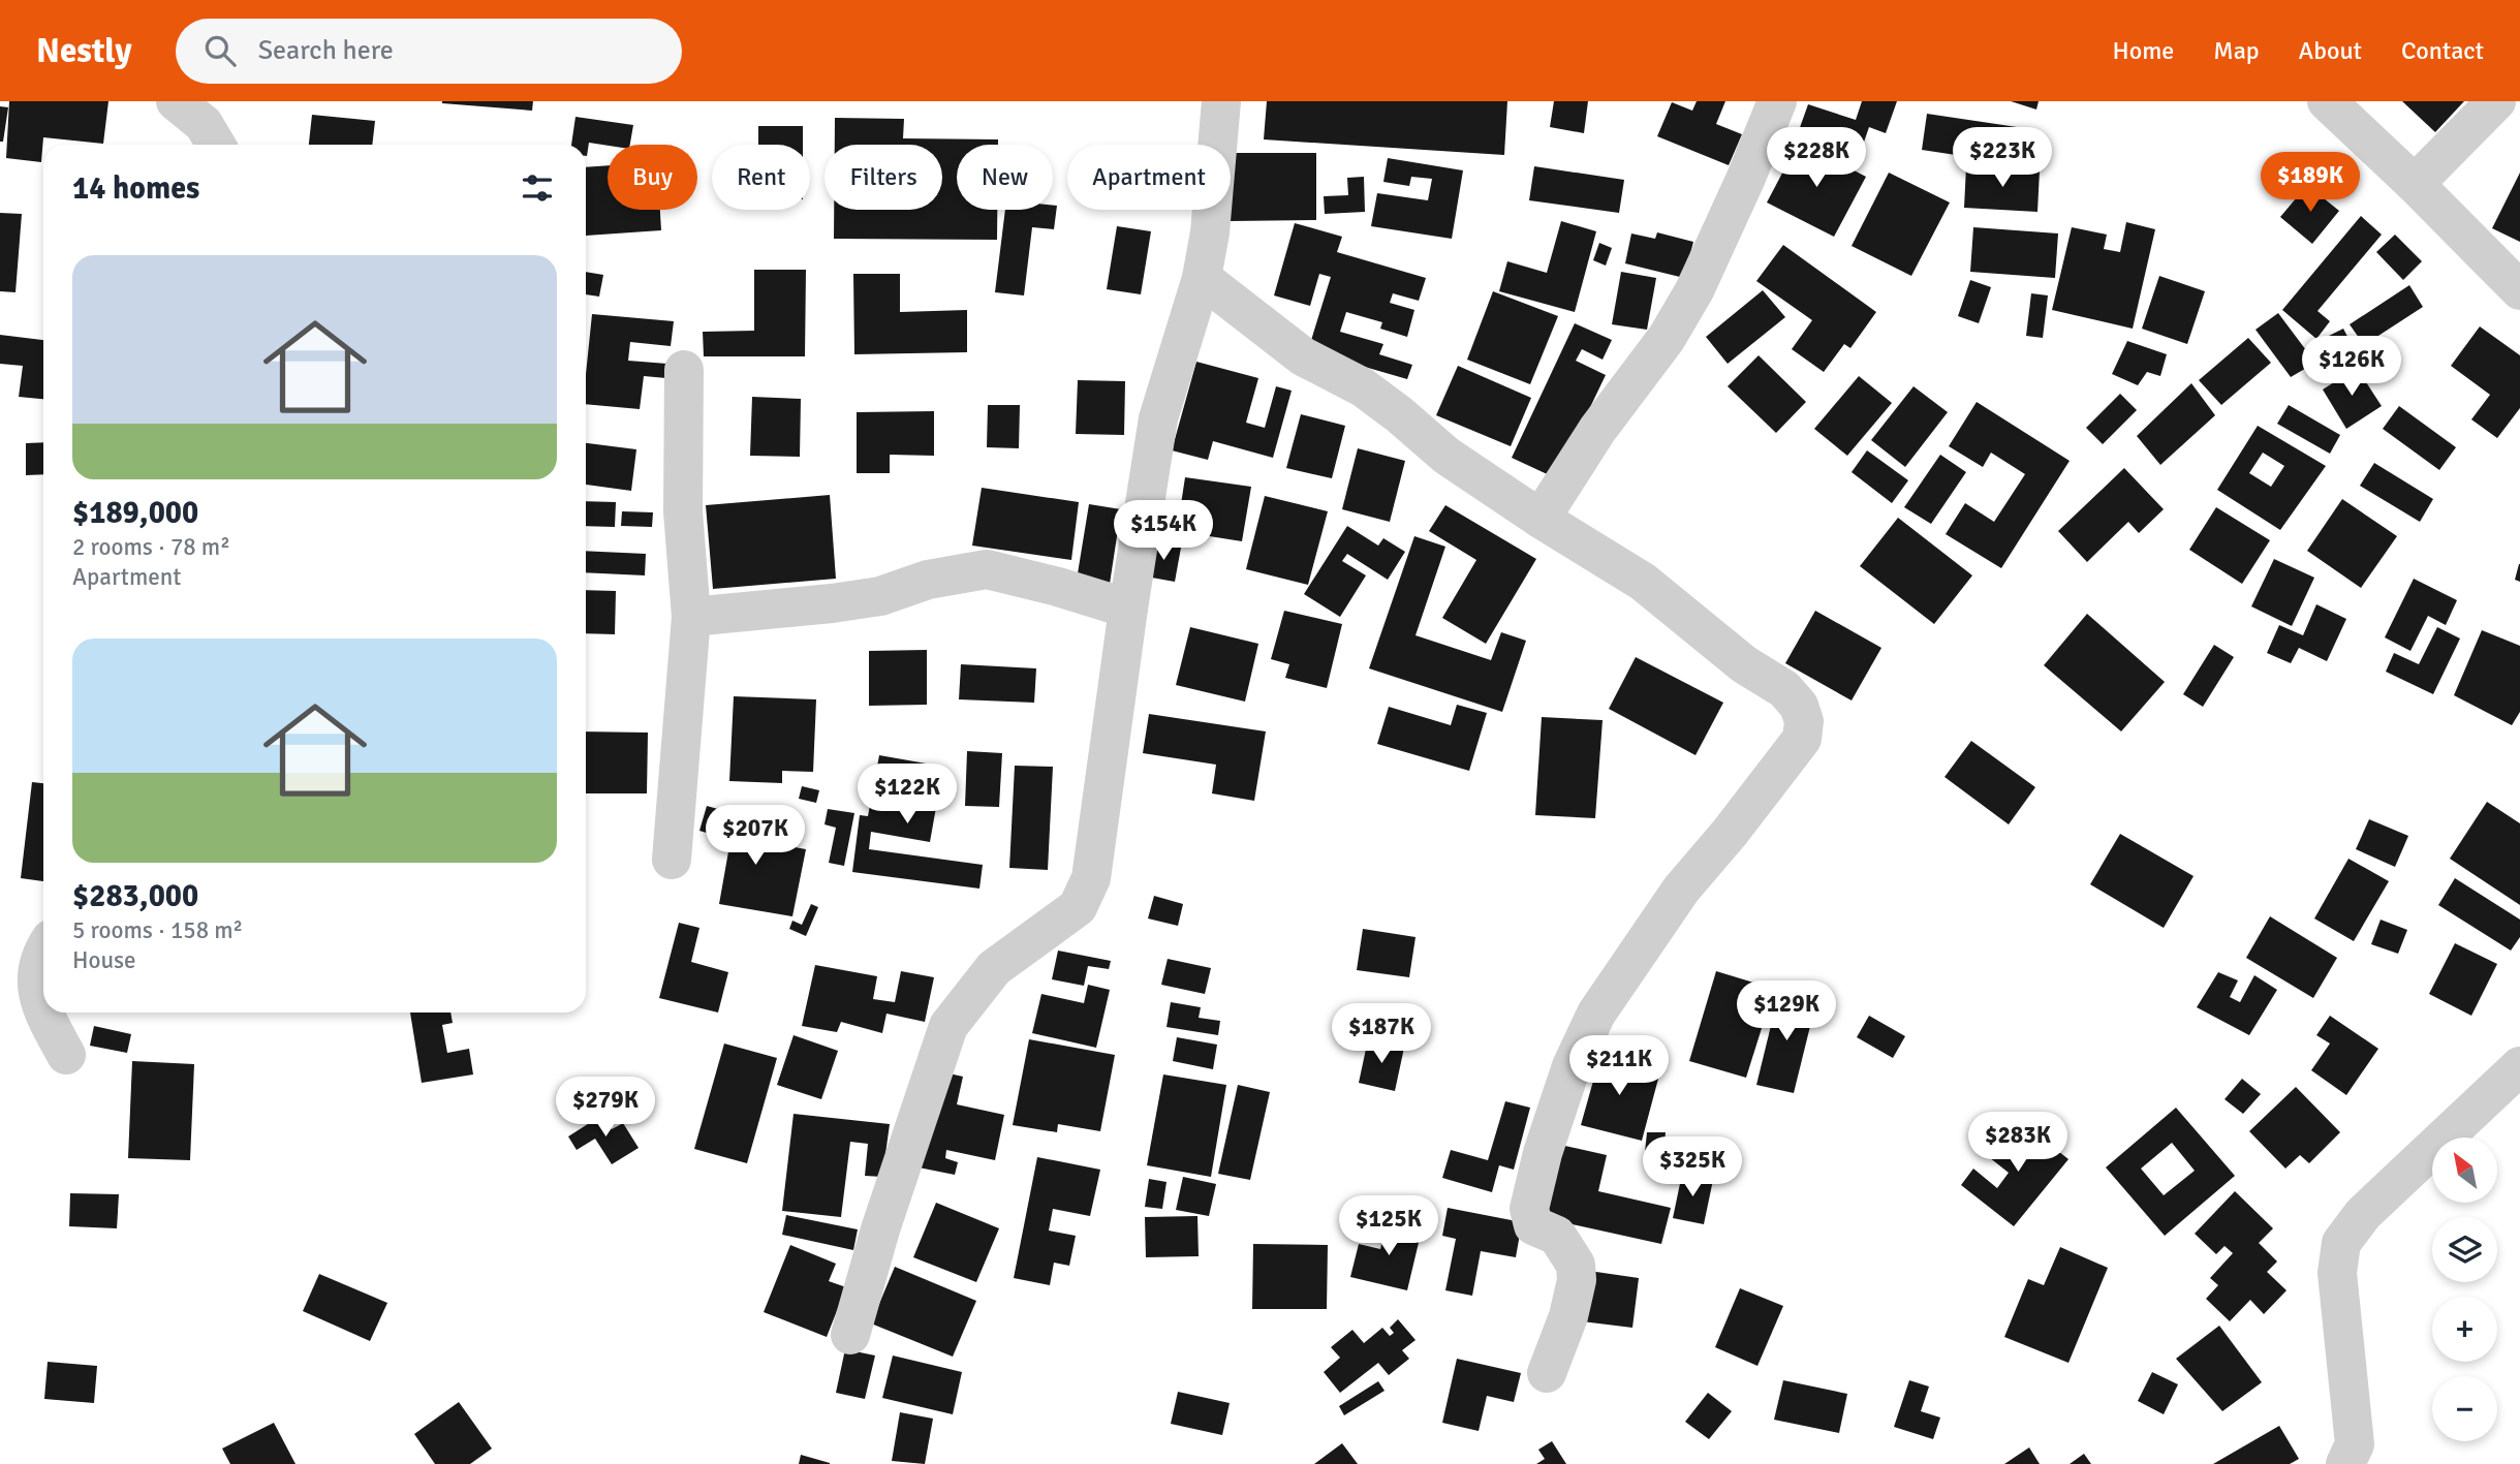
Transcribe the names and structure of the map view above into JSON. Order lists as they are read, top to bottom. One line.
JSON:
{"north":"top left","page":{"header":"Nestly","search":"Search here","nav":["Home","Map","About","Contact"],"price":["$228K","$223K","$189K","$126K","$154K","$122K","$207K","$129K","$187K","$211K","$279K","$283K","$325K","$125K"],"chip":["Buy","Rent","Filters","New","Apartment"],"heading":"14 homes","list":[{"name":"$189,000","note":"2 rooms · 78 m² · Apartment"},{"name":"$283,000","note":"5 rooms · 158 m² · House"}],"map_buttons":["+","−"]}}
